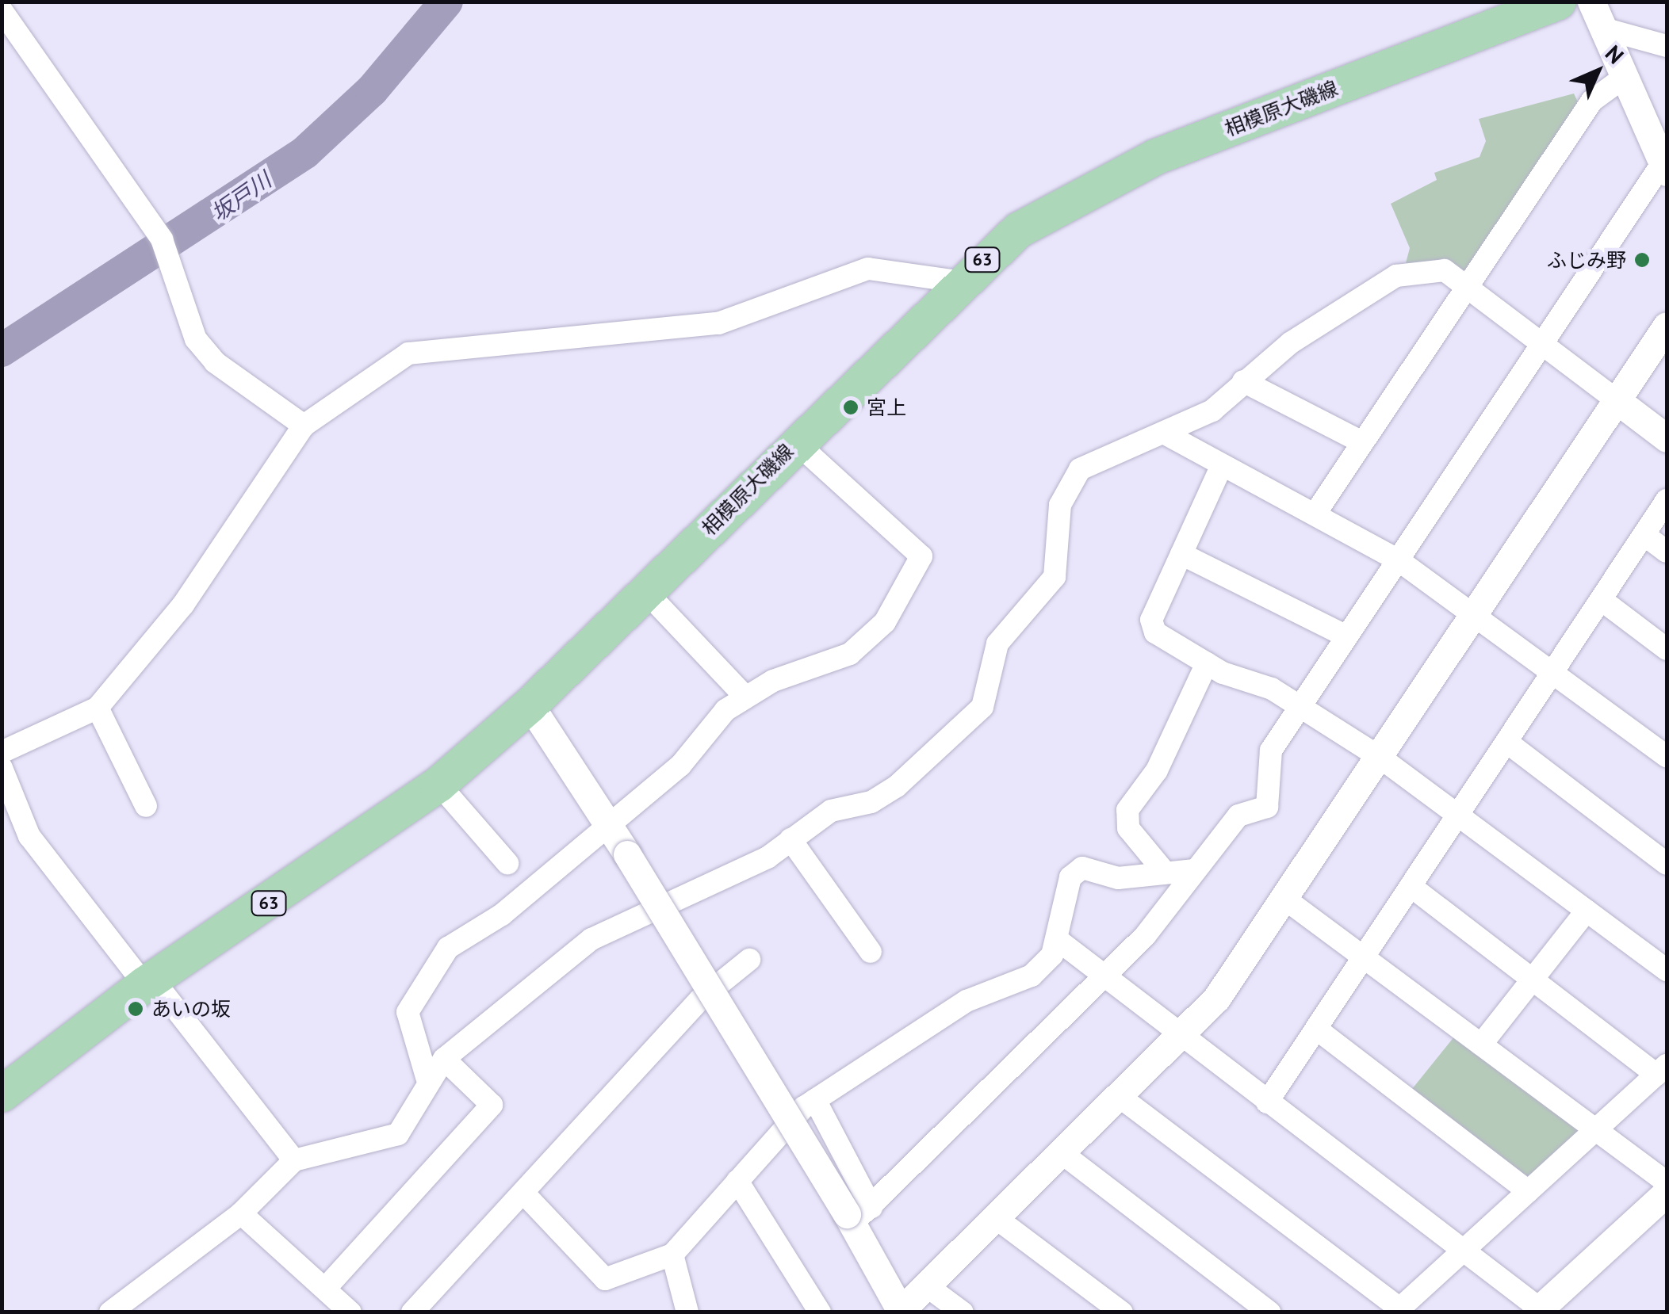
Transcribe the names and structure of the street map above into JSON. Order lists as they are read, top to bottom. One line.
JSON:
{"streets":{"main road":["相模原大磯線","63"]},"water":["坂戸川"],"places":["ふじみ野","宮上","あいの坂"],"north":"top right"}
